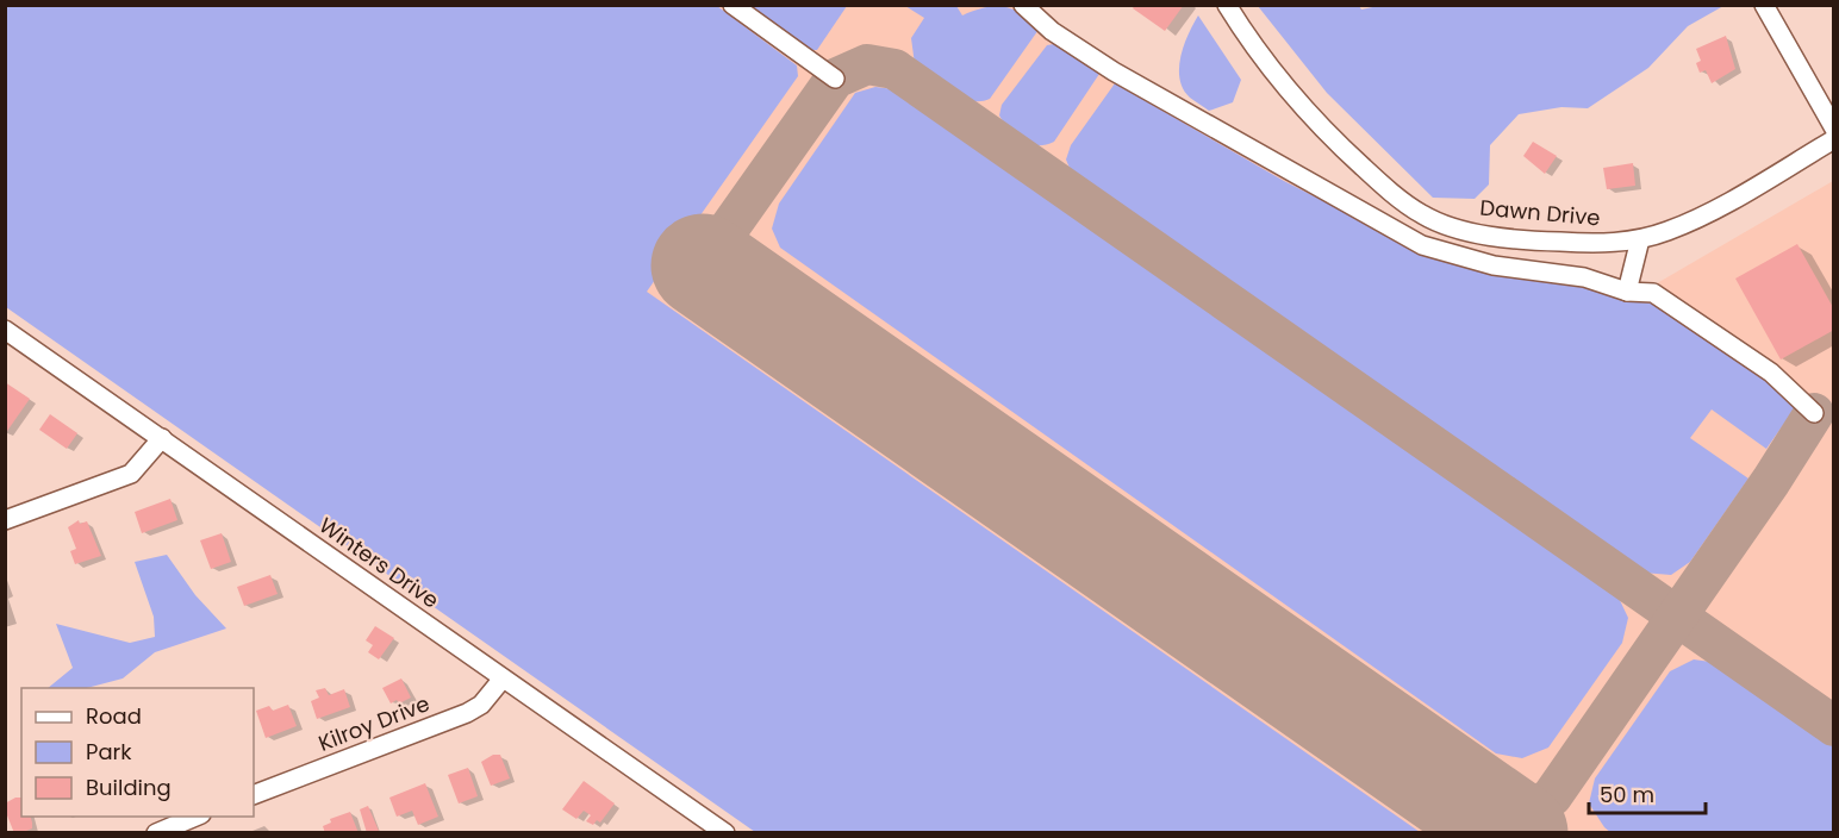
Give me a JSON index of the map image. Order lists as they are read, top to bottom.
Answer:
{
  "streets": {
    "street": ["Dawn Drive", "Winters Drive", "Kilroy Drive"]
  },
  "crossings": [
    ["Winters Drive", "Kilroy Drive"]
  ],
  "legend": ["Road", "Park", "Building"],
  "scale_bar": "50 m"
}
